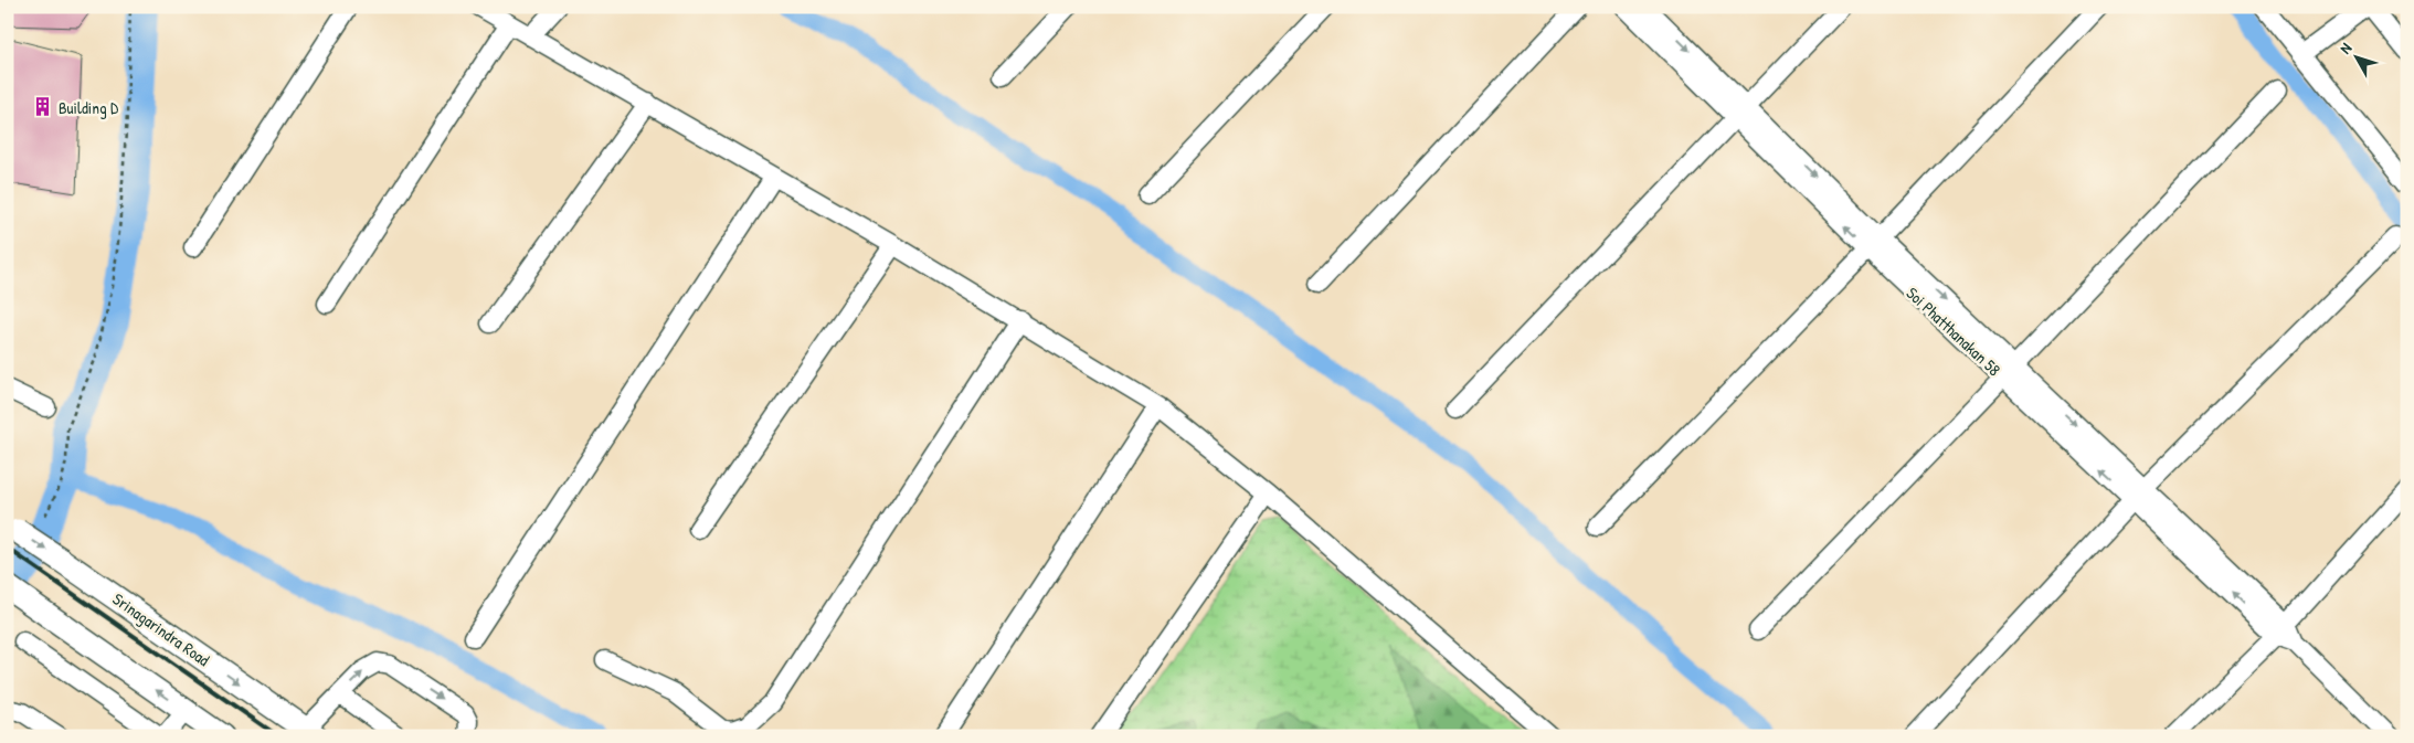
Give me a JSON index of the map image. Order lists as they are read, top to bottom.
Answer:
{
  "streets": {
    "main road": ["Srinagarindra Road"],
    "street": ["Soi Phatthanakan 58"]
  },
  "places": {
    "building": ["Building D"]
  },
  "north": "top left"
}
